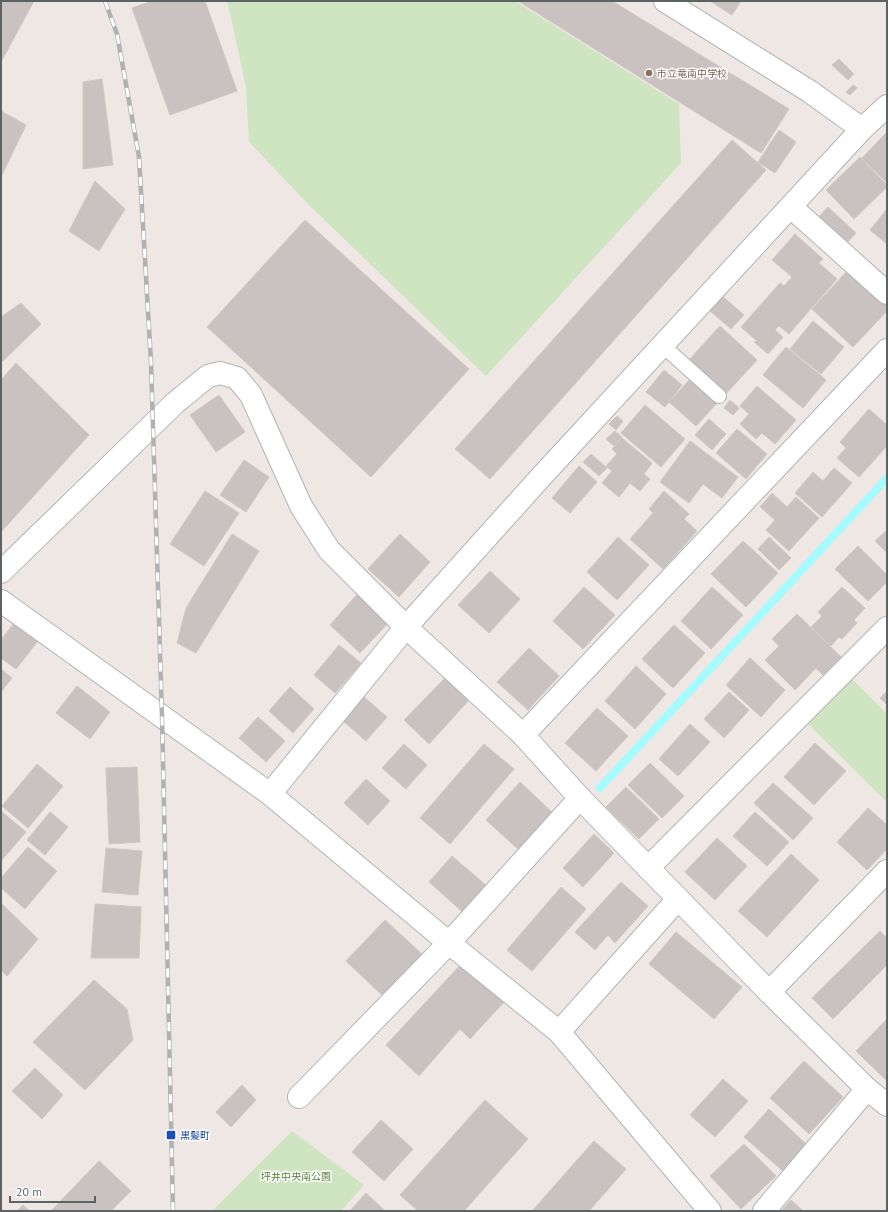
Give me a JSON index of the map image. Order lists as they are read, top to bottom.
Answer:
{
  "parks": ["坪井中央南公園"],
  "places": {
    "other": ["市立竜南中学校"],
    "transit": ["黒髪町"]
  },
  "scale_bar": "20 m"
}
